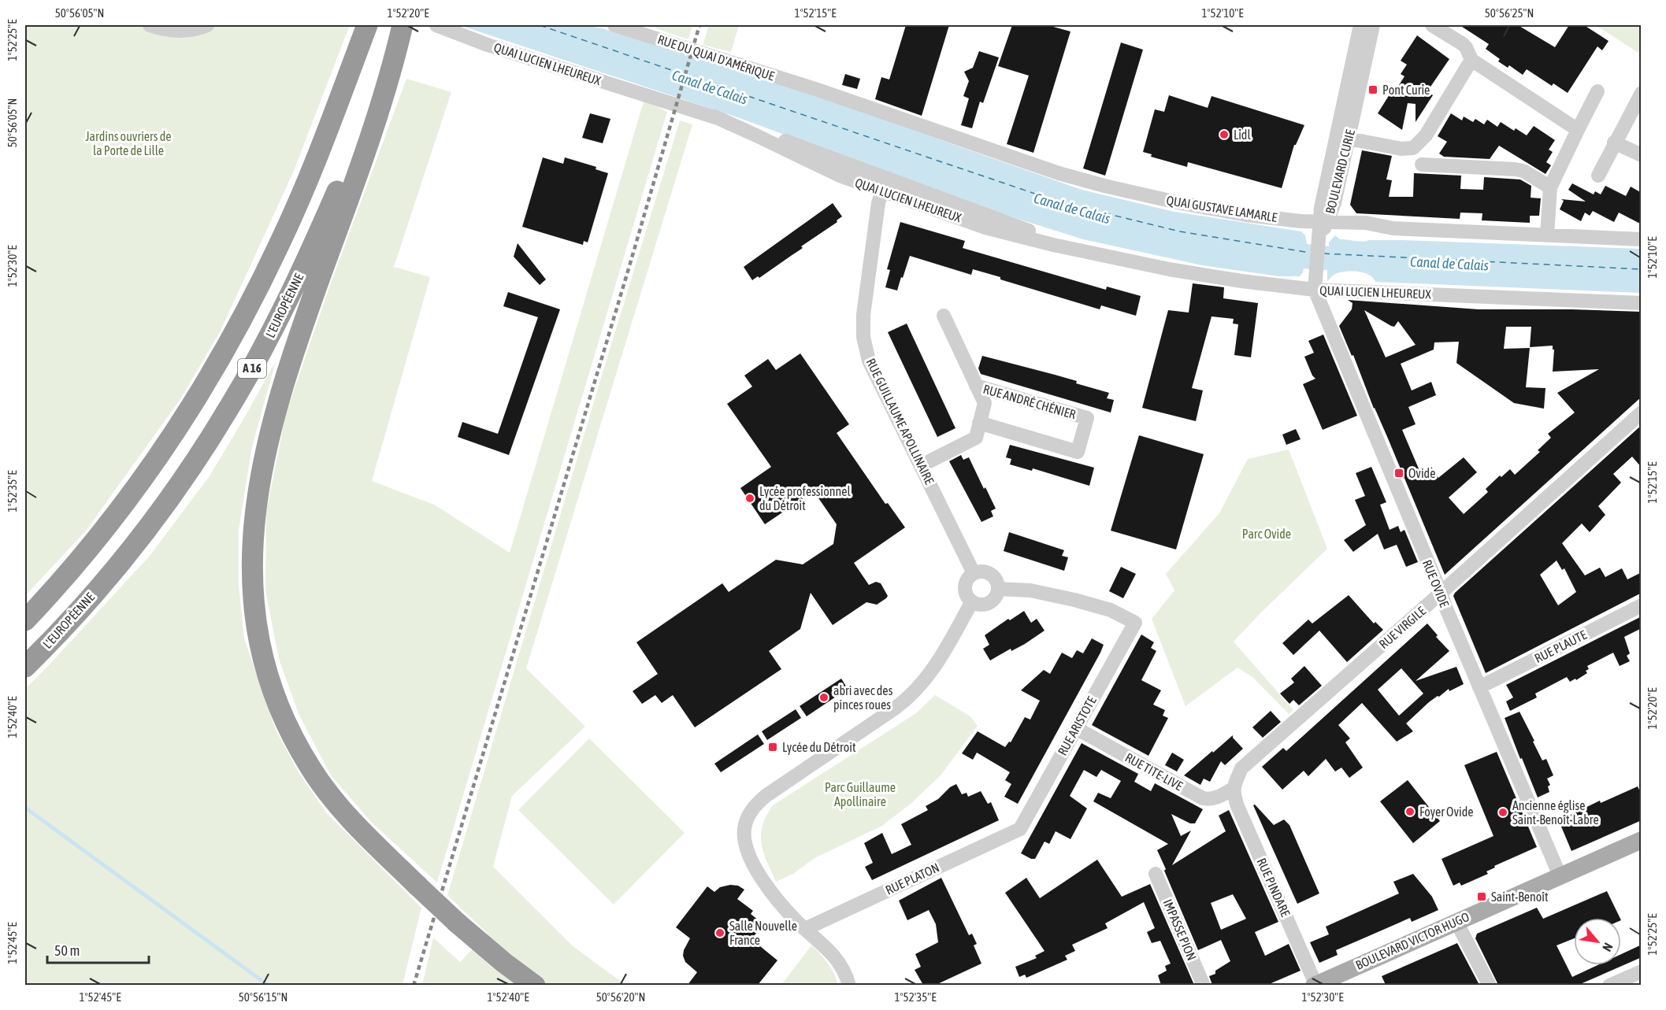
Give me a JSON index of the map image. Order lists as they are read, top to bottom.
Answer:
{
  "streets": {
    "highway": ["L'EUROPÉENNE", "A 16"],
    "main road": ["BOULEVARD VICTOR HUGO"],
    "street": [
      "RUE DU QUAI D'AMÉRIQUE",
      "QUAI LUCIEN LHEUREUX",
      "BOULEVARD CURIE",
      "QUAI GUSTAVE LAMARLE",
      "RUE ANDRÉ CHÉNIER",
      "RUE GUILLAUME APOLLINAIRE",
      "RUE OVIDE",
      "RUE VIRGILE",
      "RUE PLAUTE",
      "RUE ARISTOTE",
      "RUE TITE-LIVE",
      "RUE PLATON",
      "RUE PINDARE",
      "IMPASSE PION"
    ]
  },
  "crossings": [
    ["RUE DU QUAI D'AMÉRIQUE", "QUAI GUSTAVE LAMARLE"],
    ["QUAI LUCIEN LHEUREUX", "BOULEVARD CURIE"],
    ["QUAI LUCIEN LHEUREUX", "RUE GUILLAUME APOLLINAIRE"],
    ["QUAI LUCIEN LHEUREUX", "RUE OVIDE"],
    ["BOULEVARD CURIE", "QUAI GUSTAVE LAMARLE"],
    ["BOULEVARD CURIE", "RUE OVIDE"],
    ["RUE ANDRÉ CHÉNIER", "RUE GUILLAUME APOLLINAIRE"],
    ["RUE GUILLAUME APOLLINAIRE", "RUE ARISTOTE"],
    ["RUE OVIDE", "RUE VIRGILE"],
    ["RUE OVIDE", "RUE PLAUTE"],
    ["RUE OVIDE", "BOULEVARD VICTOR HUGO"],
    ["RUE VIRGILE", "RUE TITE-LIVE"],
    ["RUE VIRGILE", "RUE PINDARE"],
    ["RUE ARISTOTE", "RUE TITE-LIVE"],
    ["RUE ARISTOTE", "RUE PLATON"],
    ["RUE TITE-LIVE", "RUE PINDARE"],
    ["RUE PINDARE", "BOULEVARD VICTOR HUGO"]
  ],
  "water": ["Canal de Calais"],
  "parks": ["Jardins ouvriers de la Porte de Lille", "Parc Ovide", "Parc Guillaume Apollinaire"],
  "places": {
    "transit": [
      "Pont Curie",
      "Ovide",
      "Lycée du Détroit",
      "Saint-Benoît"
    ],
    "other": [
      "Lidl",
      "Lycée professionnel du Détroit",
      "abri avec des pinces roues",
      "Foyer Ovide",
      "Ancienne église Saint-Benoît-Labre",
      "Salle Nouvelle France"
    ]
  },
  "scale_bar": "50 m",
  "north": "bottom right",
  "coordinates": [
    "50°56'05\"N",
    "1°52'20\"E",
    "1°52'15\"E",
    "1°52'10\"E",
    "50°56'25\"N",
    "1°52'25\"E",
    "1°52'30\"E",
    "1°52'35\"E",
    "1°52'40\"E",
    "1°52'45\"E",
    "50°56'15\"N",
    "50°56'20\"N"
  ]
}
